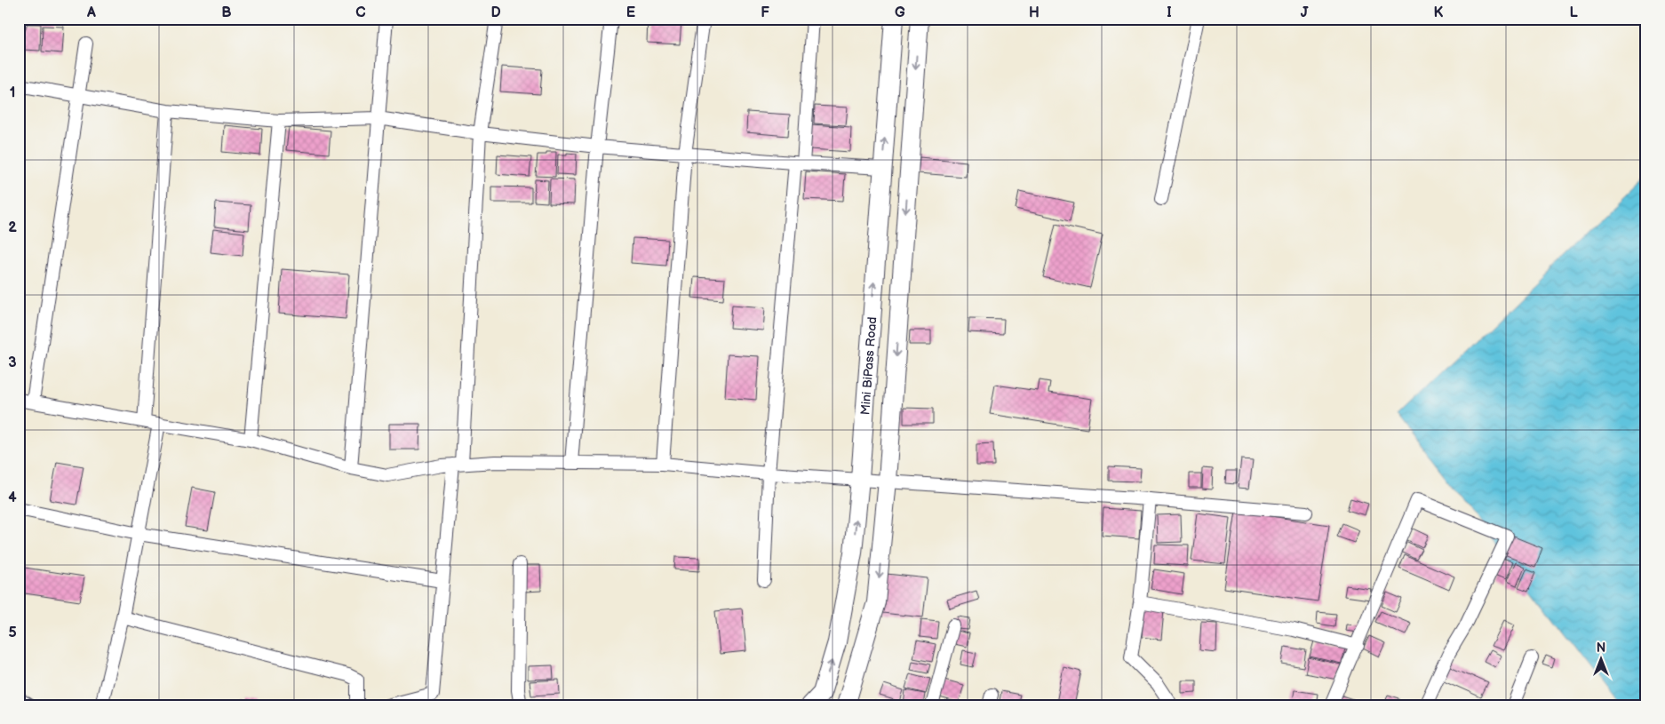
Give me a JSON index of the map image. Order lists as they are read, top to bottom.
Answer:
{
  "streets": {
    "street": ["Mini BiPass Road"]
  },
  "north": "top",
  "grid": {
    "columns": [
      "A",
      "B",
      "C",
      "D",
      "E",
      "F",
      "G",
      "H",
      "I",
      "J",
      "K",
      "L"
    ],
    "rows": [
      "1",
      "2",
      "3",
      "4",
      "5"
    ]
  }
}
